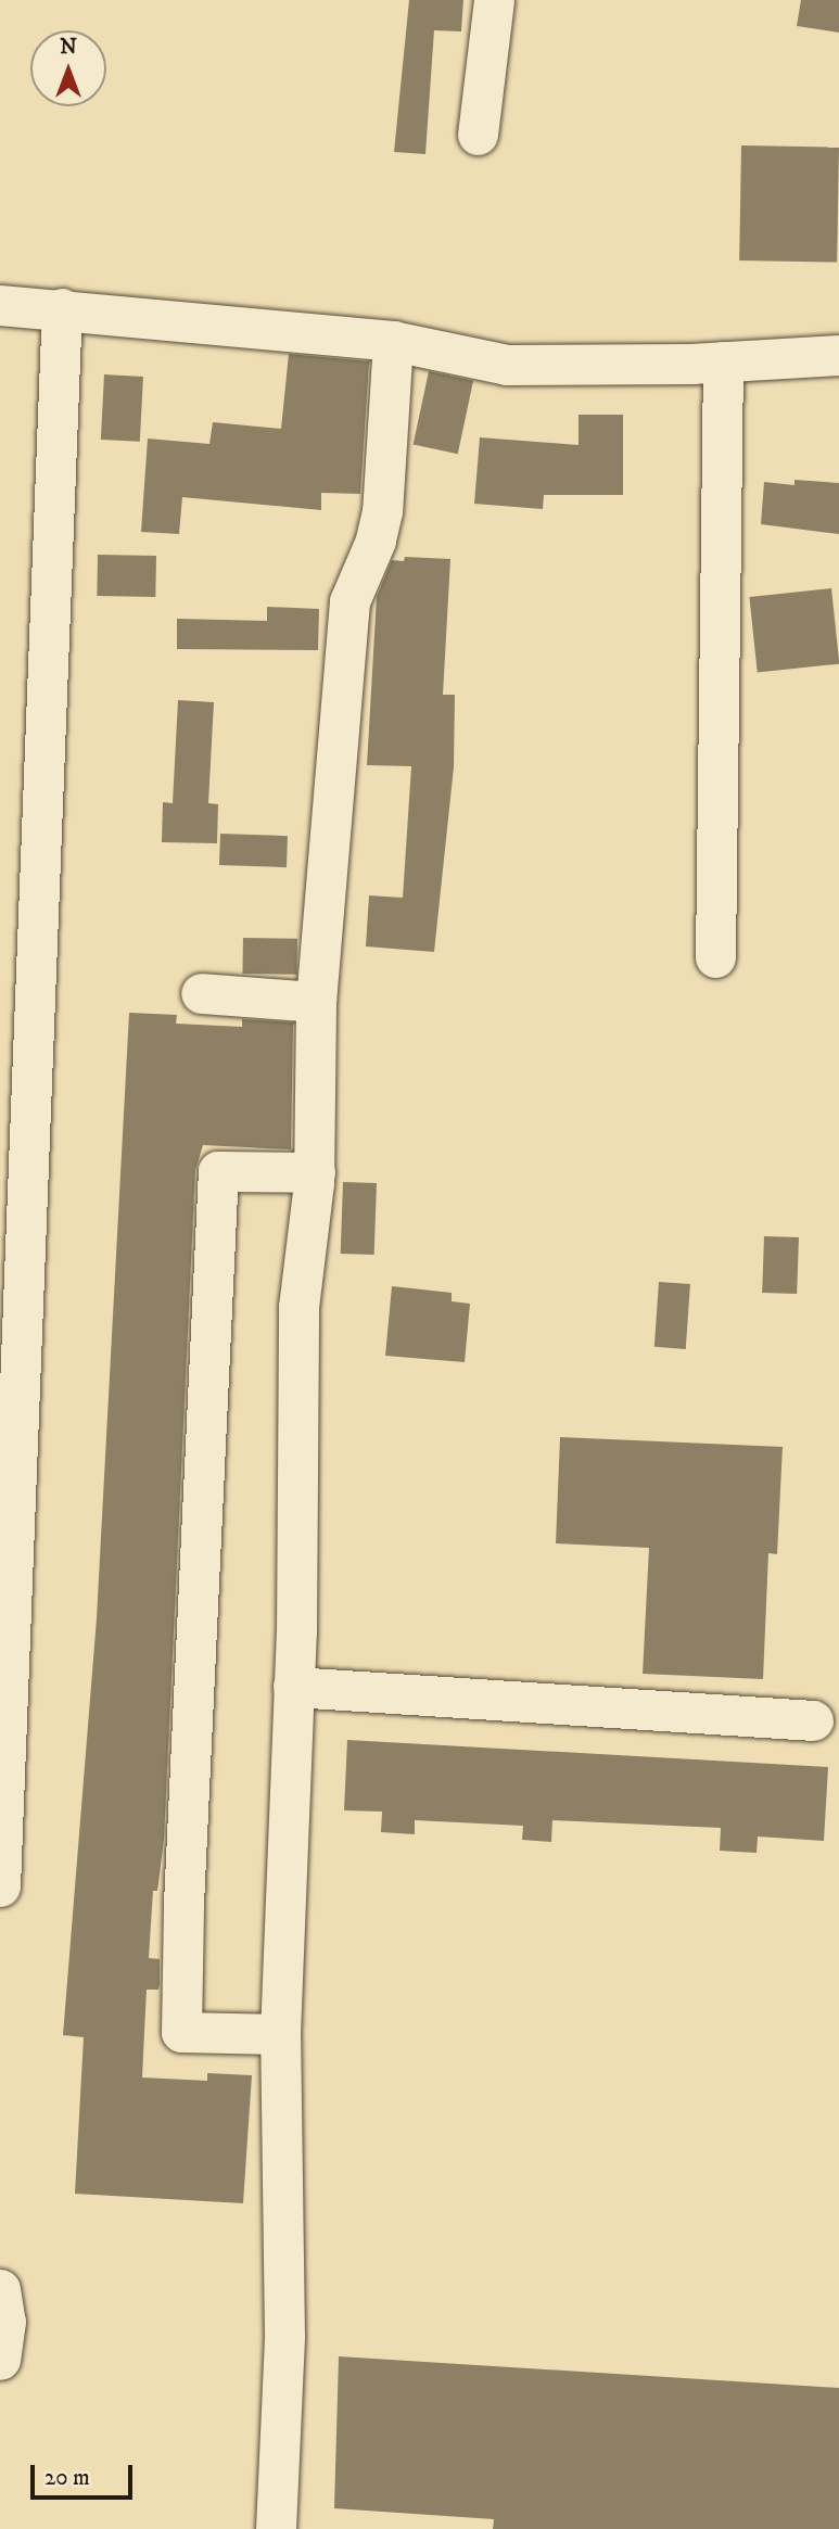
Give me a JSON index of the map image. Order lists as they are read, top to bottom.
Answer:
{
  "scale_bar": "20 m",
  "north": "top"
}
